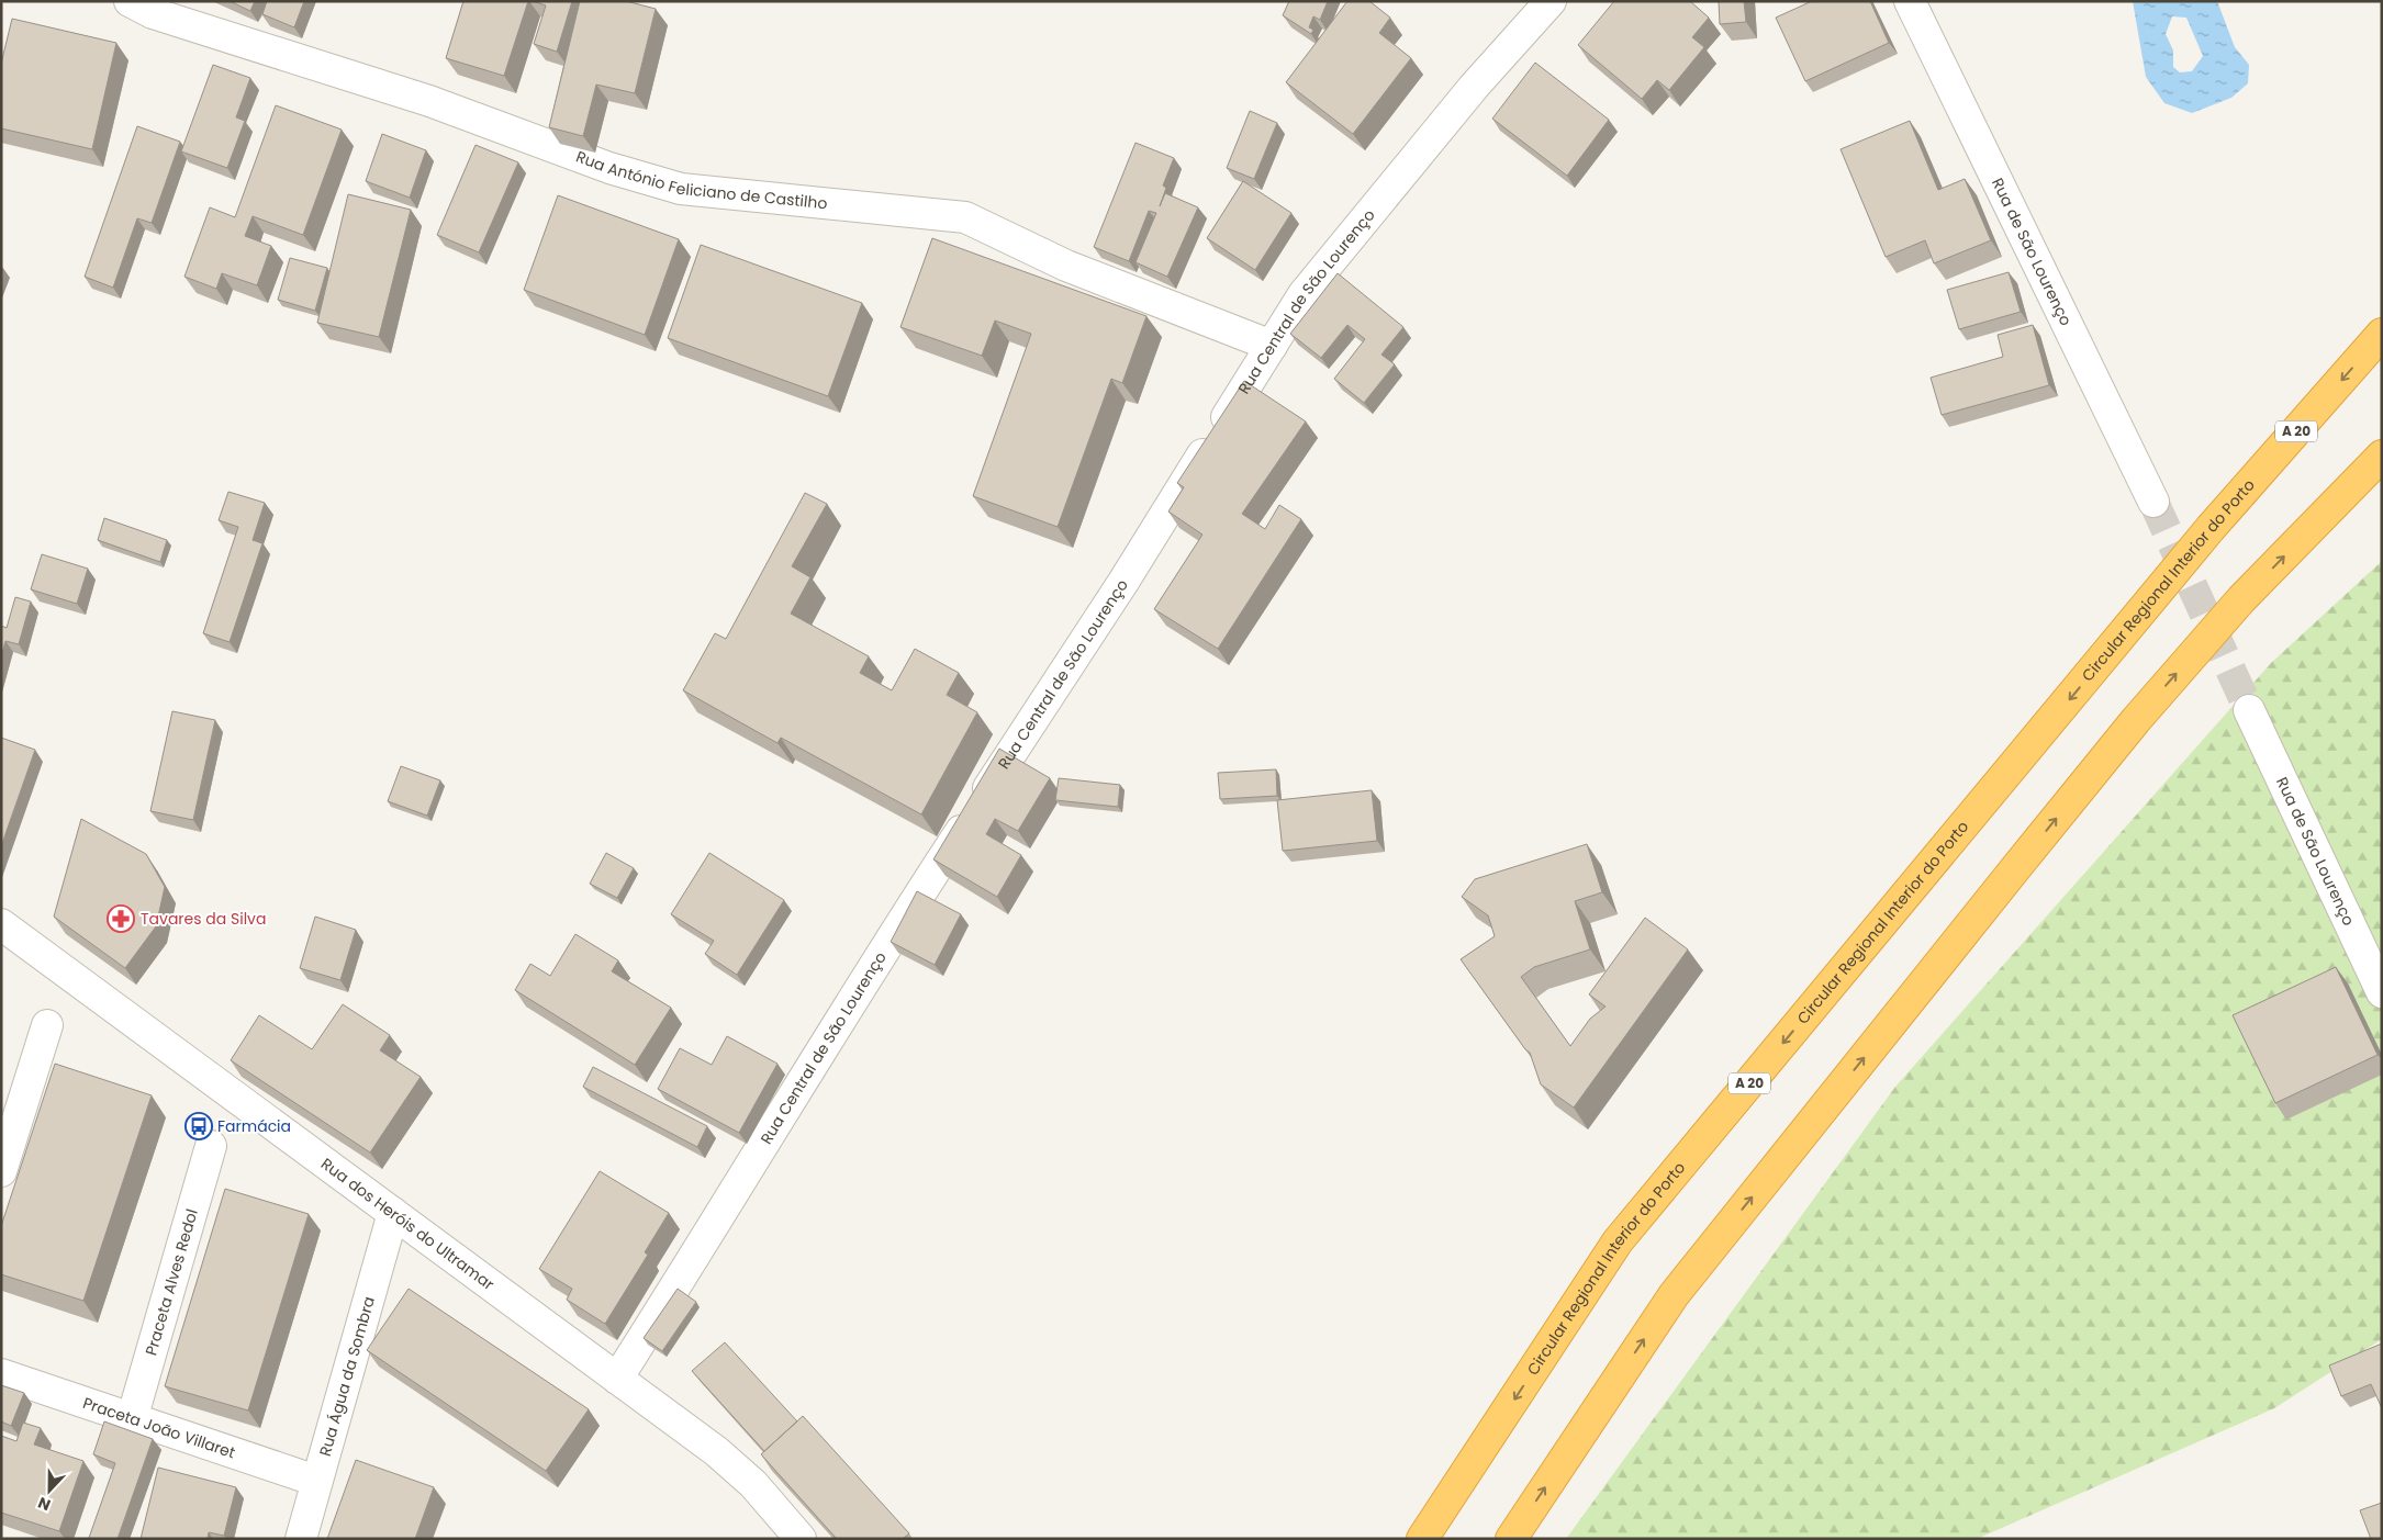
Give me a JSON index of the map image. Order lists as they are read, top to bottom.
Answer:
{
  "streets": {
    "highway": ["A 20", "Circular Regional Interior do Porto"],
    "street": [
      "Rua António Feliciano de Castilho",
      "Rua de São Lourenço",
      "Rua Central de São Lourenço",
      "Rua dos Heróis do Ultramar",
      "Praceta Alves Redol",
      "Rua Água da Sombra",
      "Praceta João Villaret"
    ]
  },
  "crossings": [
    ["Rua António Feliciano de Castilho", "Rua Central de São Lourenço"],
    ["Rua Central de São Lourenço", "Rua dos Heróis do Ultramar"],
    ["Rua dos Heróis do Ultramar", "Rua Água da Sombra"],
    ["Praceta Alves Redol", "Praceta João Villaret"],
    ["Rua Água da Sombra", "Praceta João Villaret"]
  ],
  "places": {
    "pharmacy": ["Tavares da Silva"],
    "bus stop": ["Farmácia"]
  },
  "north": "bottom"
}
